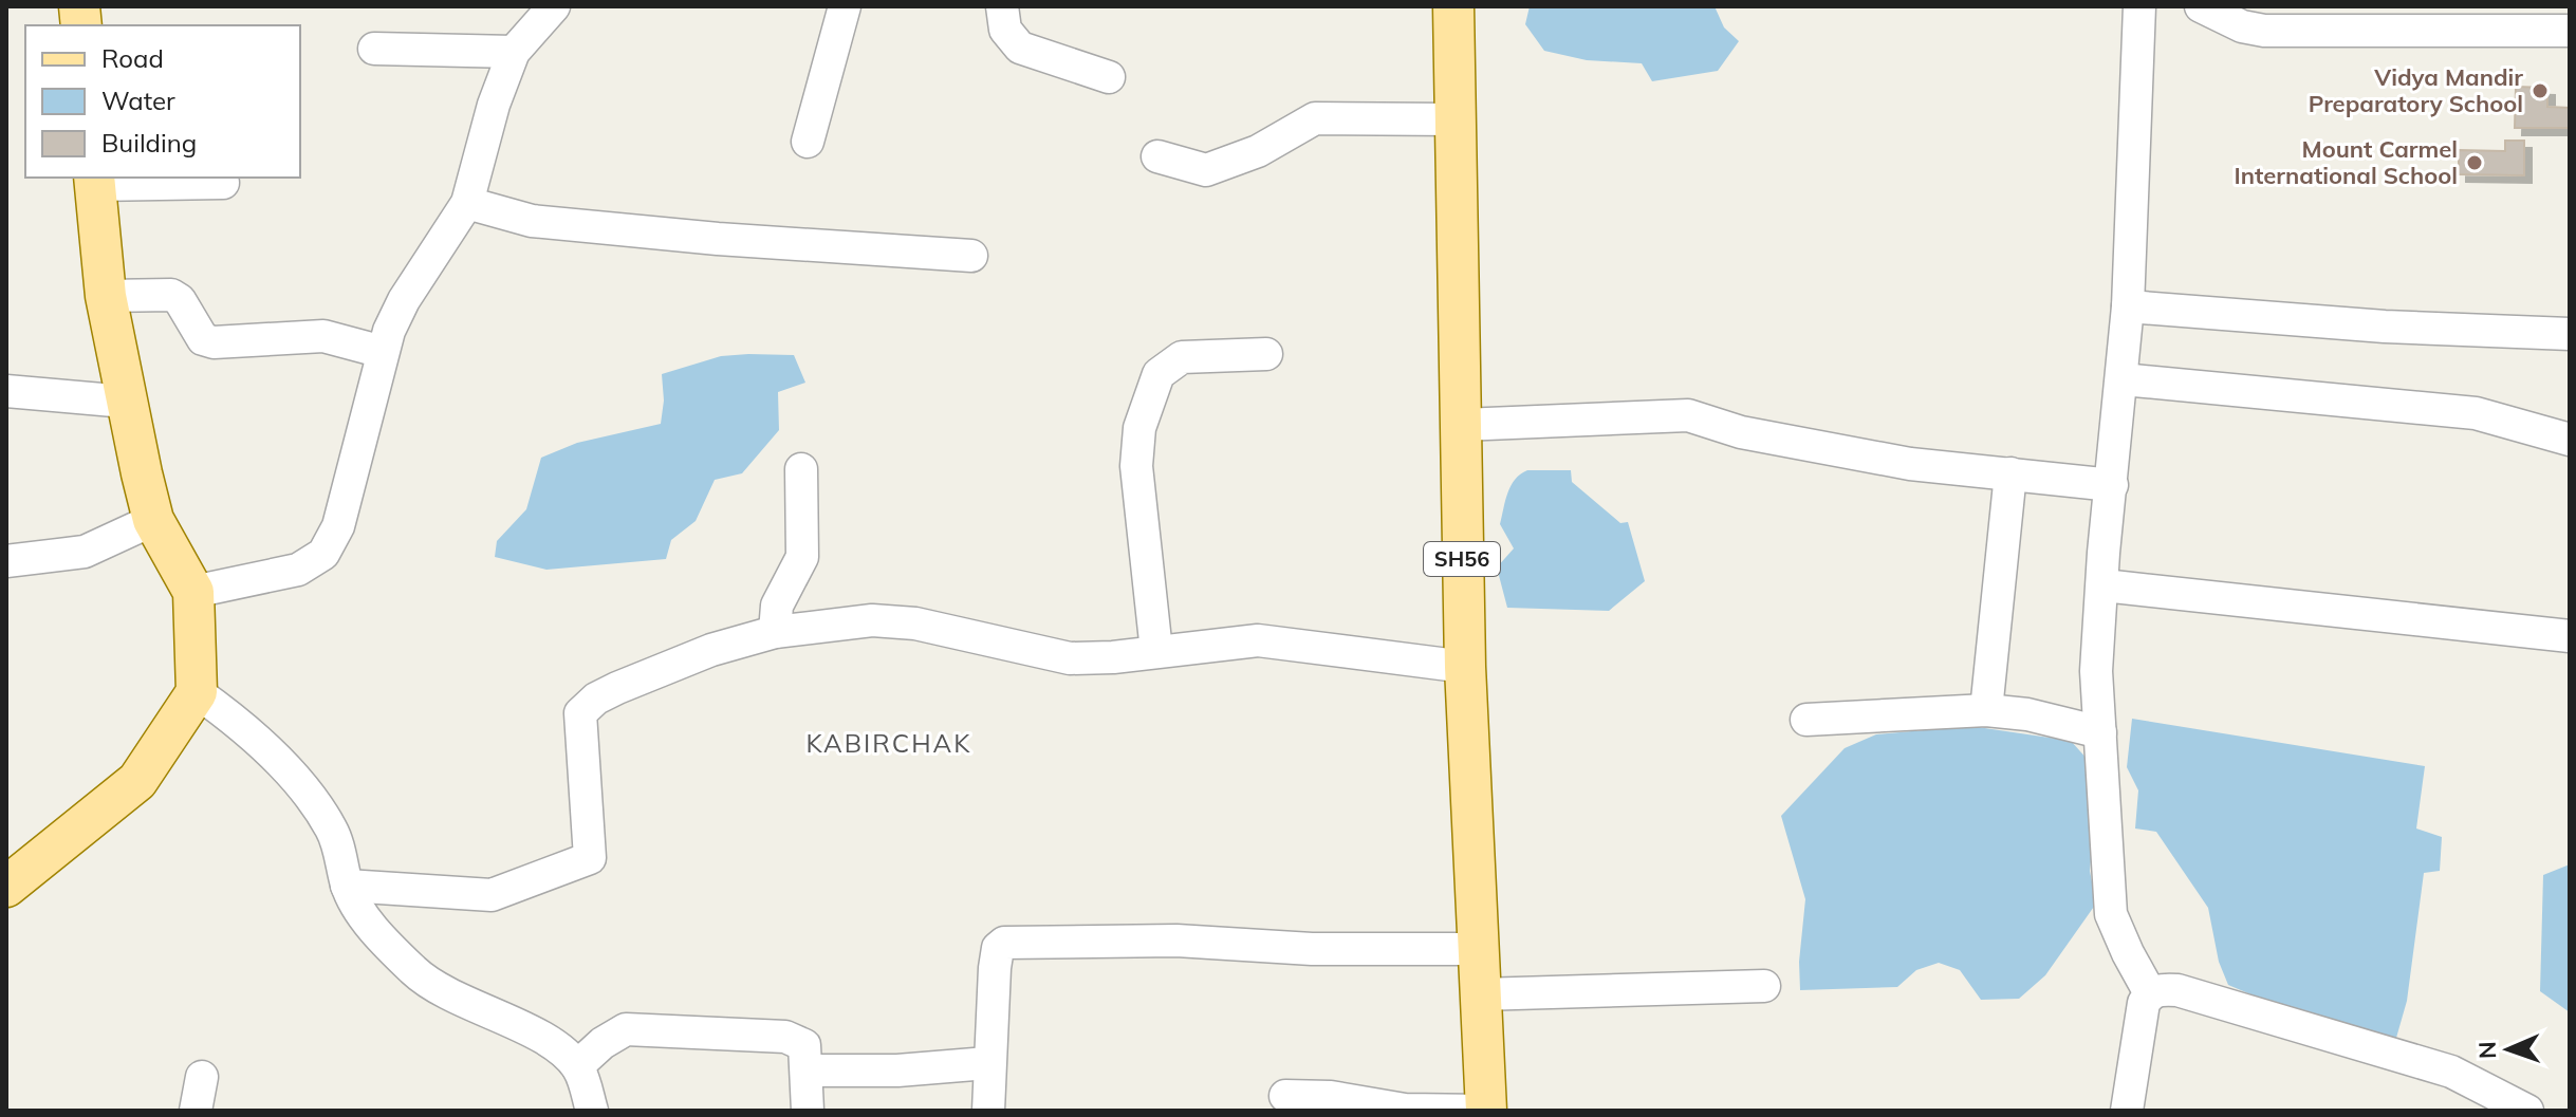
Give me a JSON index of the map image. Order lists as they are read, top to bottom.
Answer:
{
  "streets": {
    "main road": ["SH56"]
  },
  "districts": ["KABIRCHAK"],
  "places": ["Vidya Mandir Preparatory School", "Mount Carmel International School"],
  "legend": ["Road", "Water", "Building"],
  "north": "left"
}
